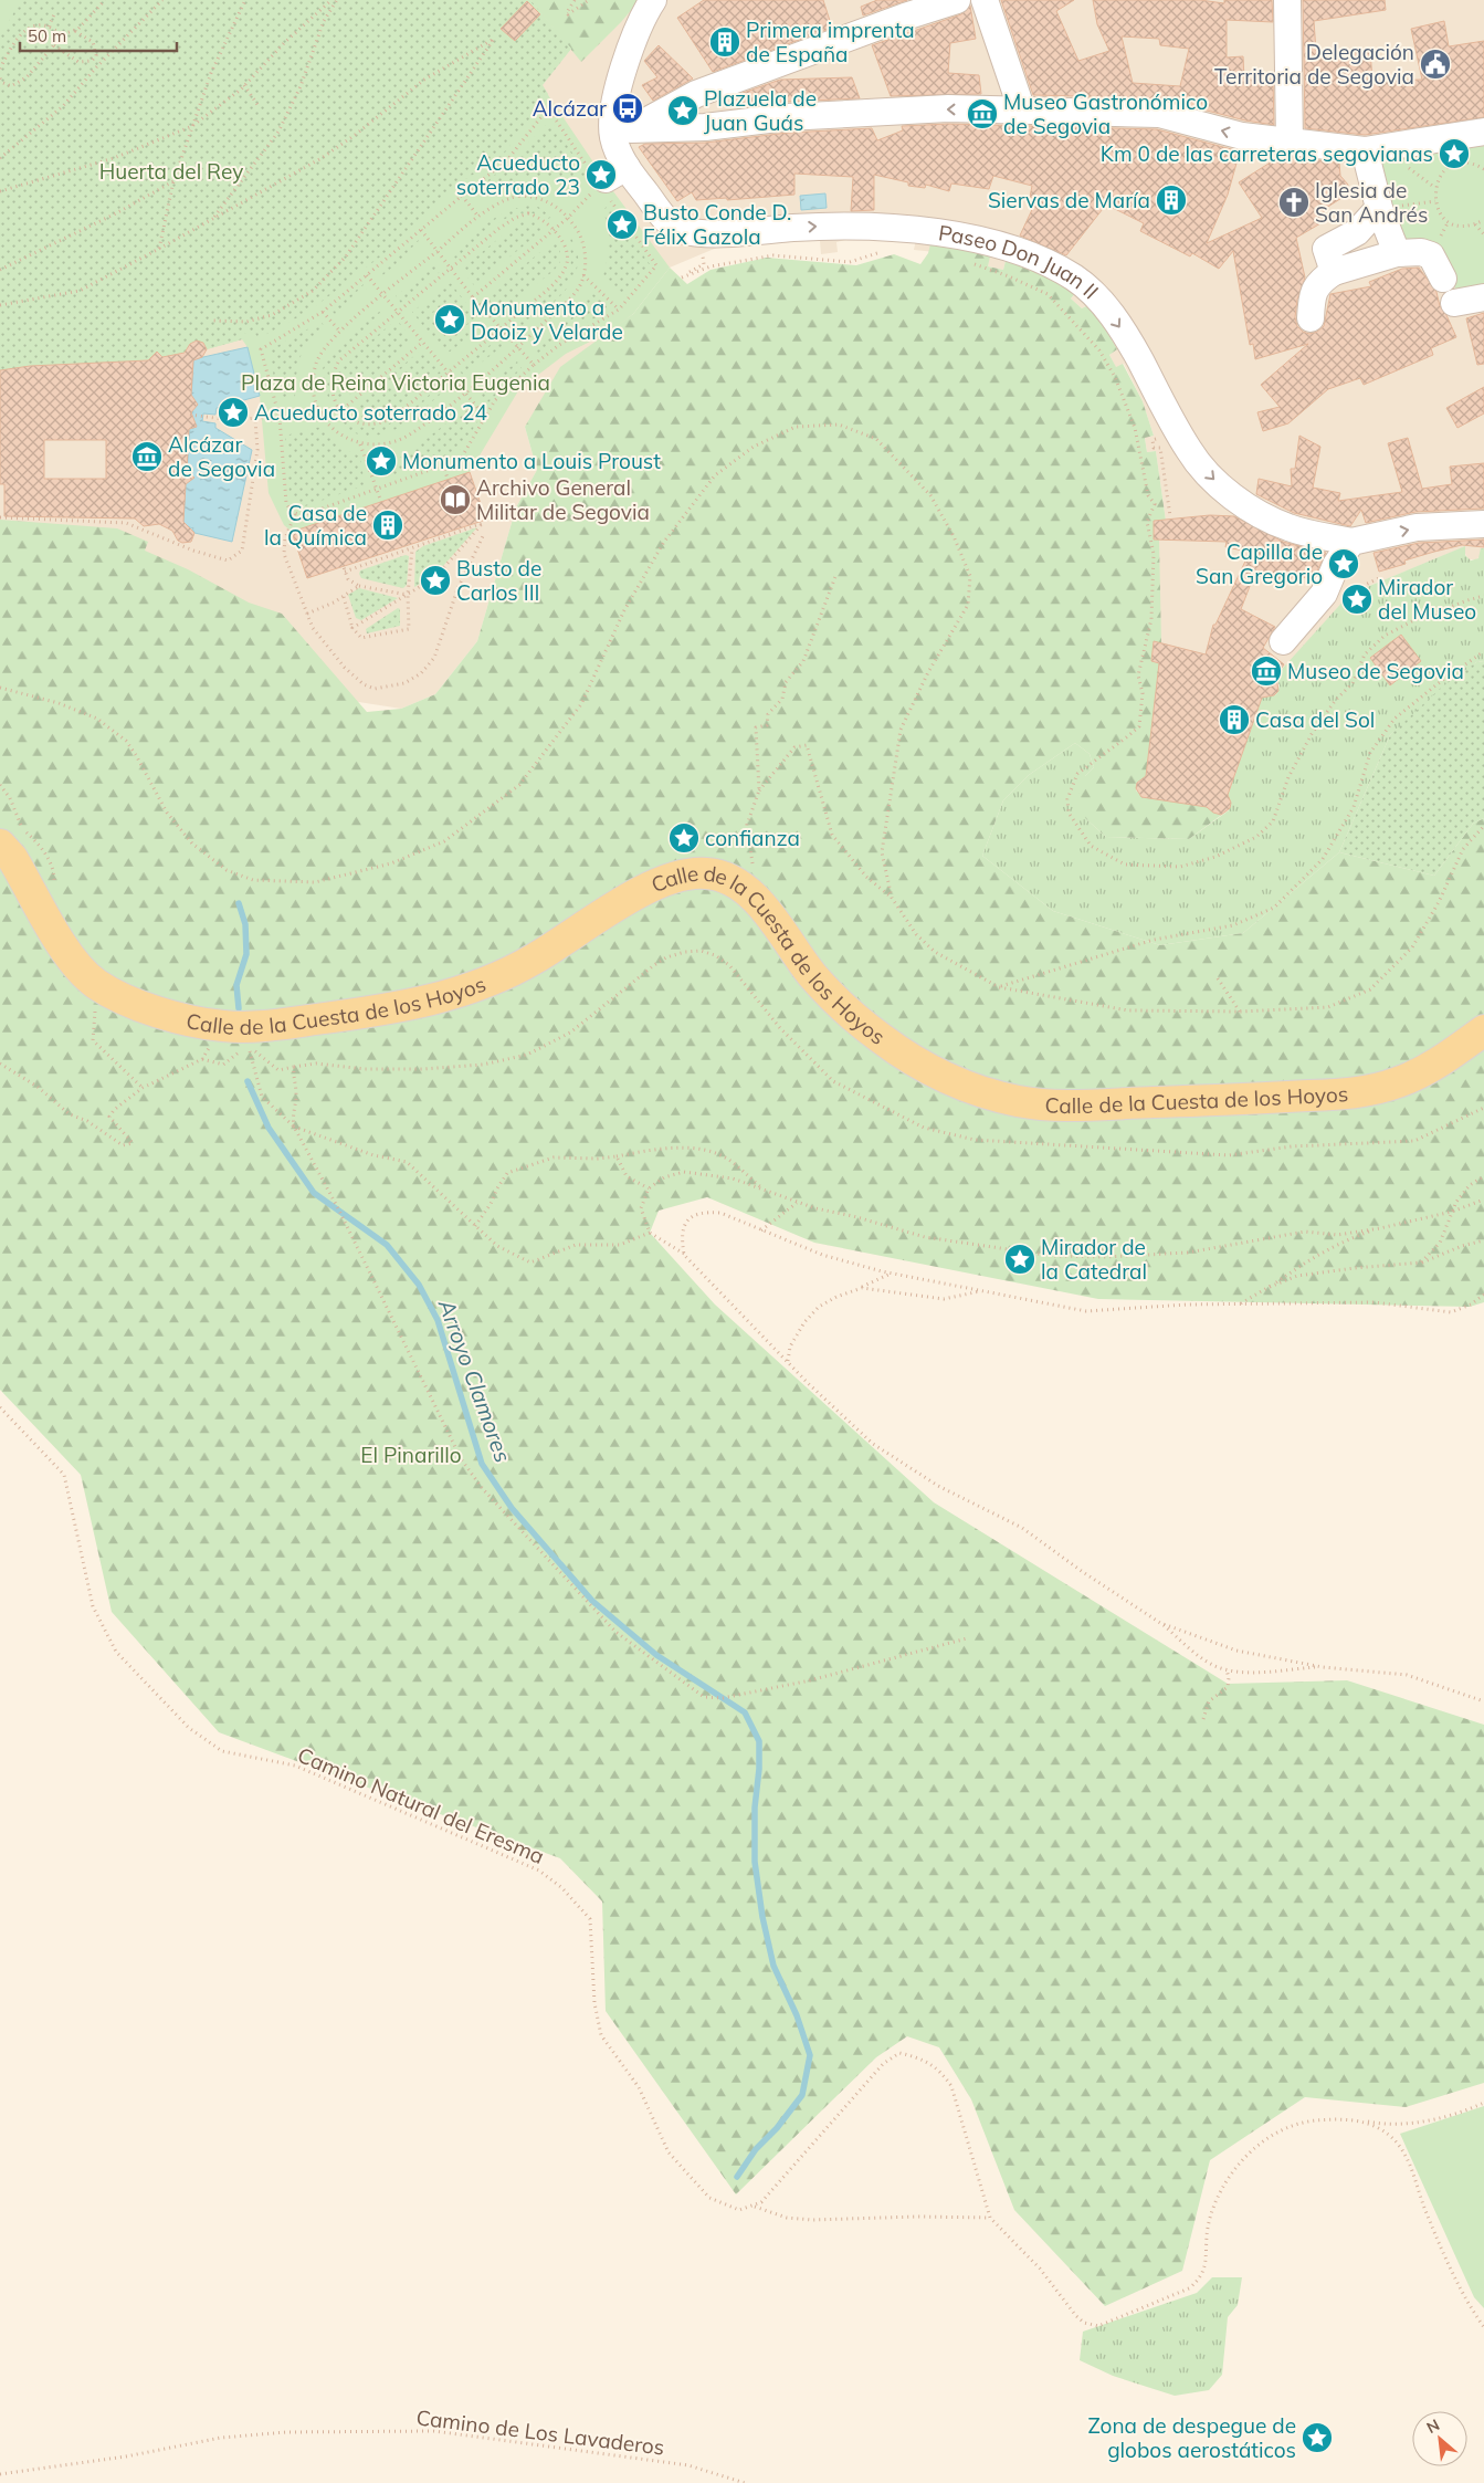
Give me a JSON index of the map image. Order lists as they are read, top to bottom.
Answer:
{
  "streets": {
    "main road": ["Calle de la Cuesta de los Hoyos"],
    "street": ["Paseo Don Juan II"],
    "path": ["Camino Natural del Eresma", "Camino de Los Lavaderos"]
  },
  "one_way": ["Paseo Don Juan II"],
  "water": ["Arroyo Clamores"],
  "parks": ["Huerta del Rey", "Plaza de Reina Victoria Eugenia", "El Pinarillo"],
  "places": {
    "building": [
      "Primera imprenta de España",
      "Siervas de María",
      "Casa de la Química",
      "Casa del Sol"
    ],
    "public building": ["Delegación Territoria de Segovia"],
    "bus stop": ["Alcázar"],
    "place": [
      "Plazuela de Juan Guás",
      "Km 0 de las carreteras segovianas",
      "Acueducto soterrado 23",
      "Busto Conde D. Félix Gazola",
      "Monumento a Daoiz y Velarde",
      "Acueducto soterrado 24",
      "Monumento a Louis Proust",
      "Capilla de San Gregorio",
      "Busto de Carlos III",
      "Mirador del Museo",
      "confianza",
      "Mirador de la Catedral",
      "Zona de despegue de globos aerostáticos"
    ],
    "museum": ["Museo Gastronómico de Segovia", "Alcázar de Segovia", "Museo de Segovia"],
    "church": ["Iglesia de San Andrés"],
    "library": ["Archivo General Militar de Segovia"]
  },
  "scale_bar": "50 m",
  "north": "top left"
}
